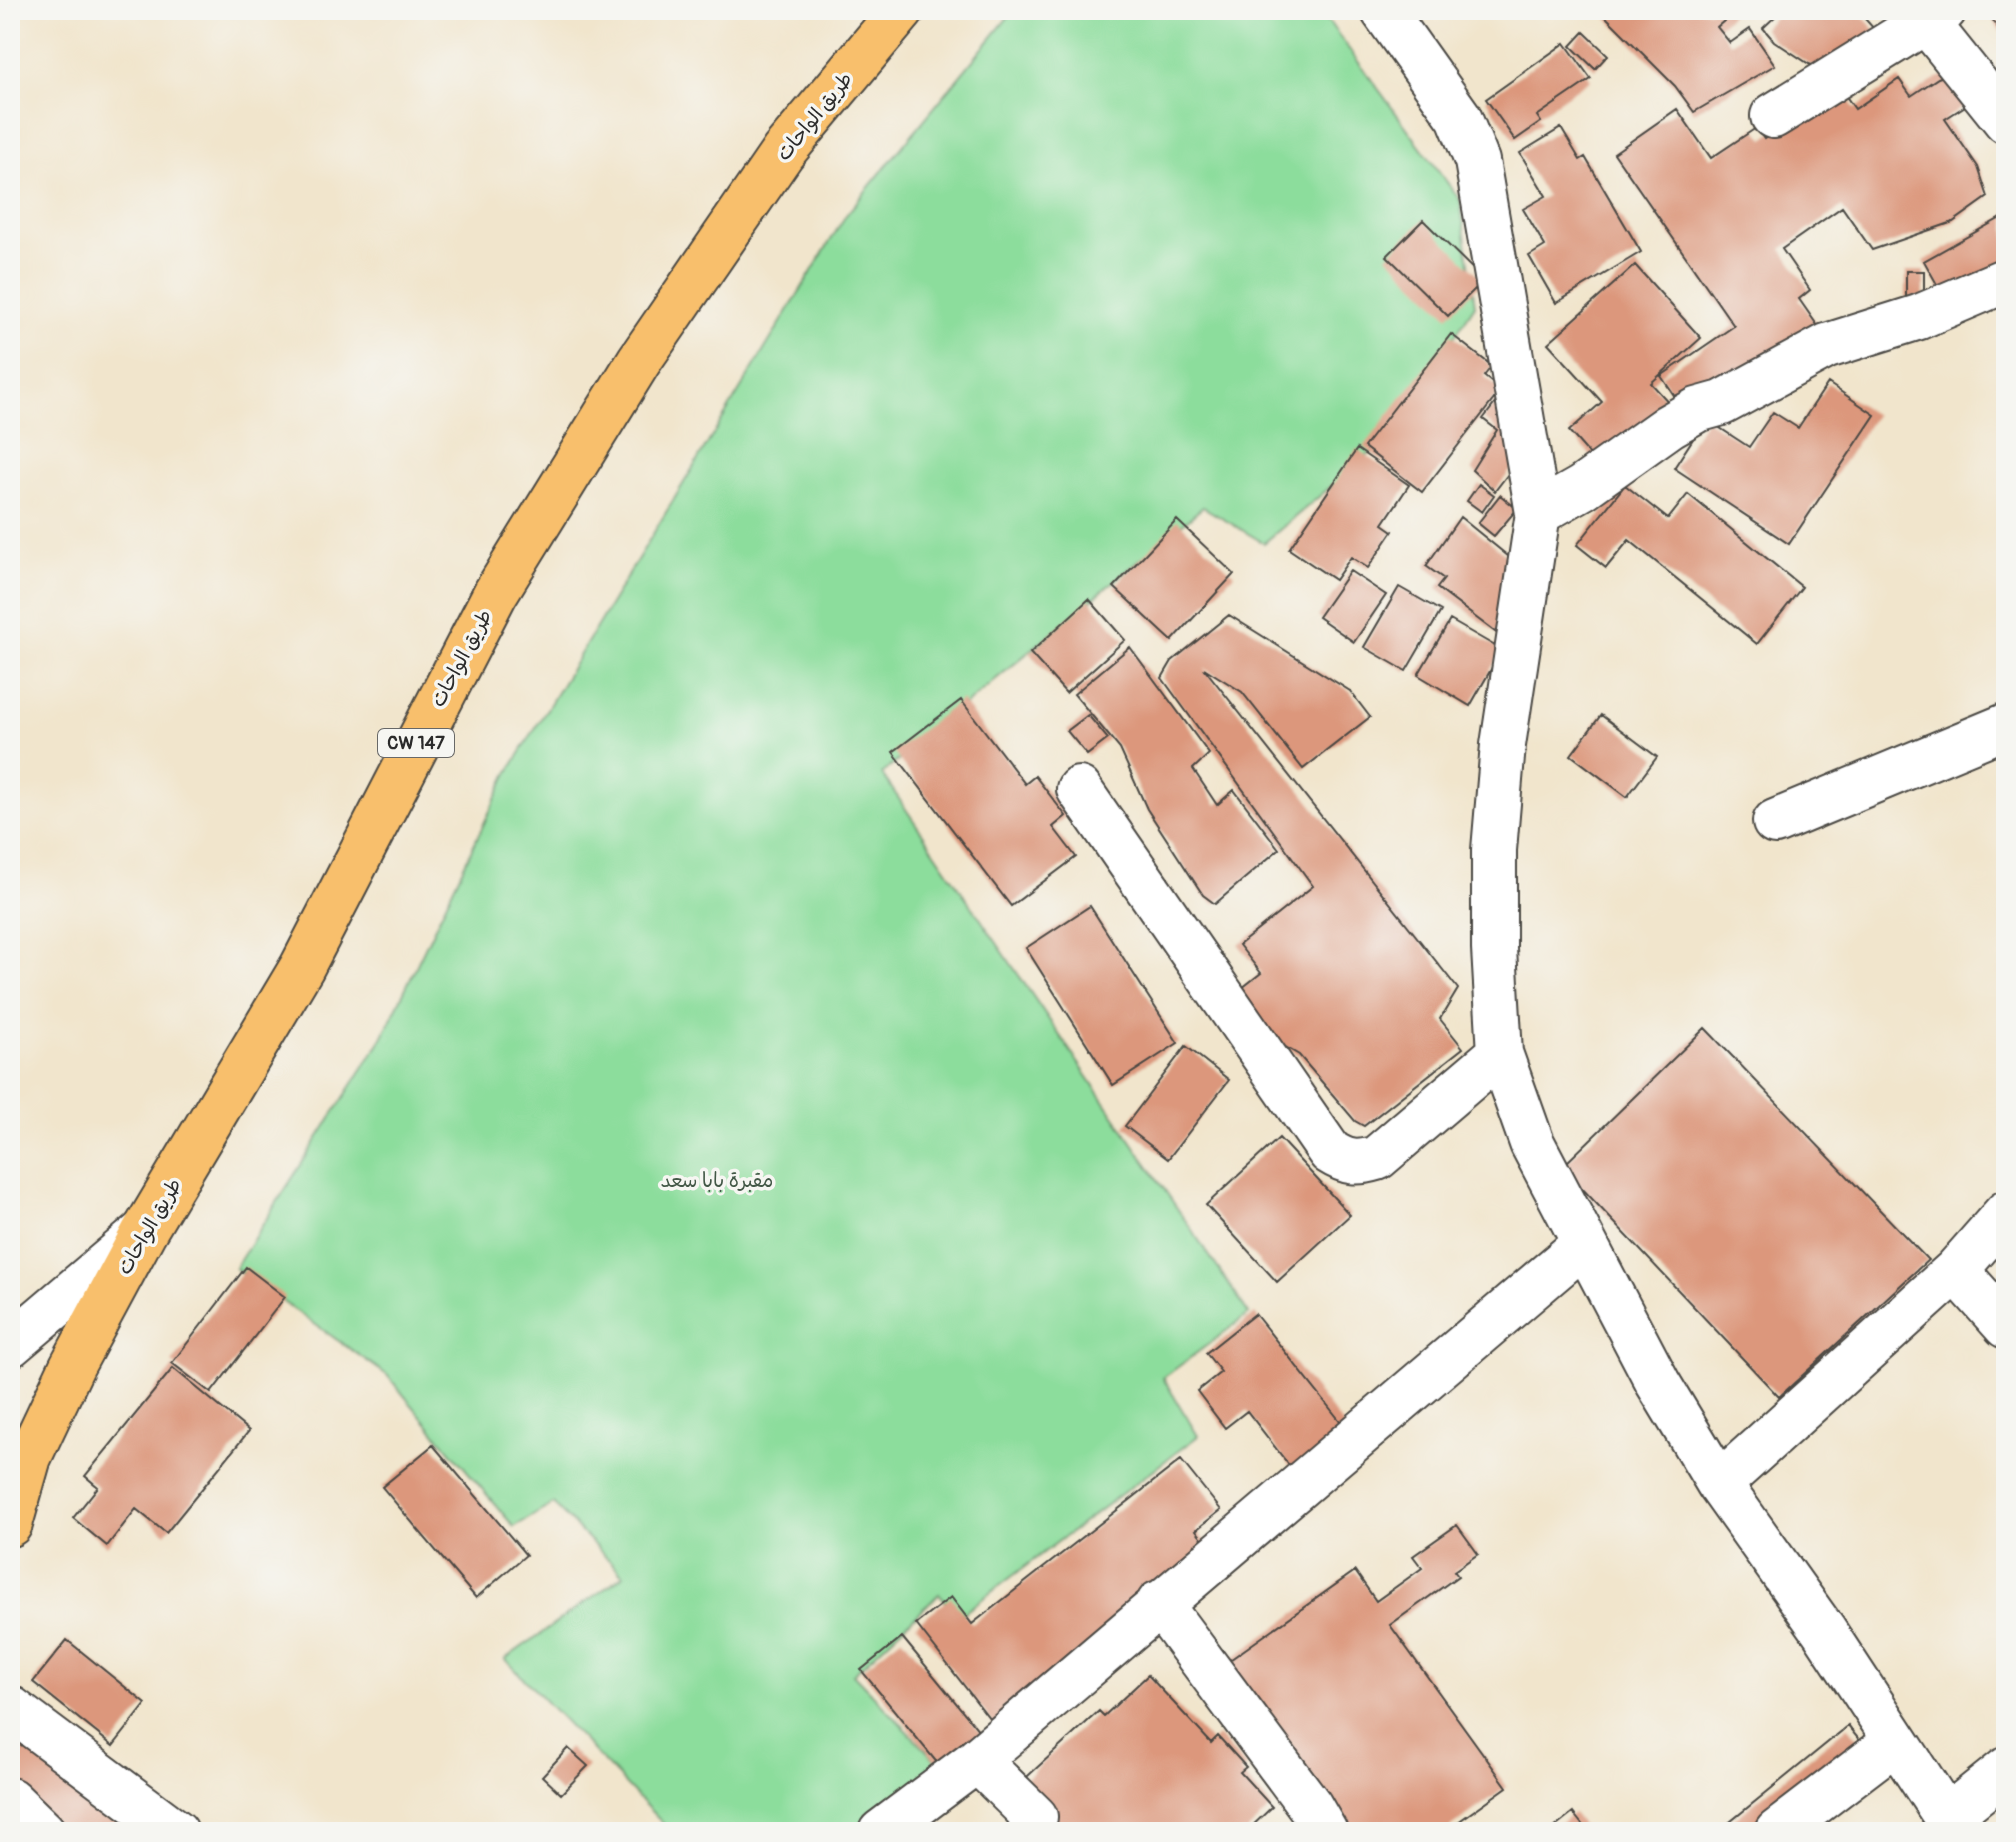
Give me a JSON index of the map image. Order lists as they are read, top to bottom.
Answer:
{
  "streets": {
    "main road": ["طريق الواحات", "CW 147"]
  },
  "parks": ["مقبرة بابا سعد"]
}
